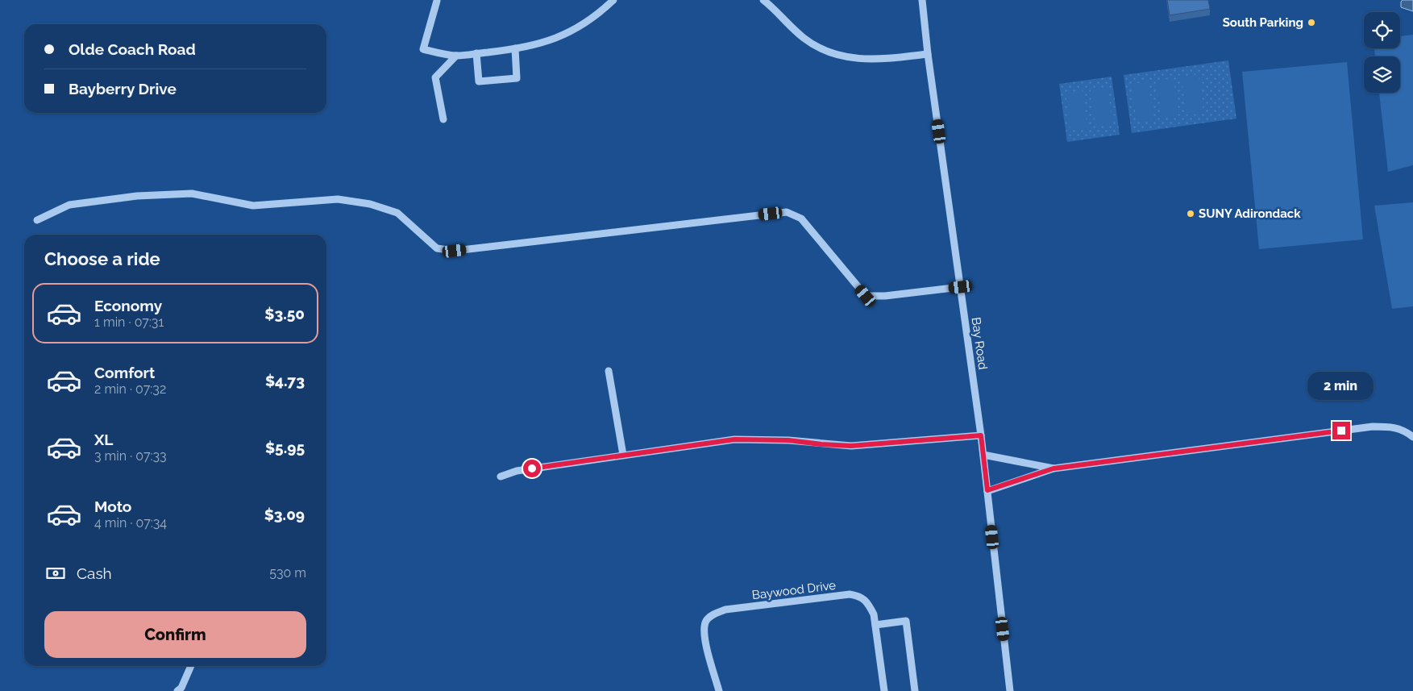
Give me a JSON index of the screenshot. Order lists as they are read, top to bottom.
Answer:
{
  "streets": {
    "street": ["Bay Road", "Baywood Drive"]
  },
  "places": ["South Parking", "SUNY Adirondack"],
  "page": {
    "banner": ["Olde Coach Road", "Bayberry Drive"],
    "heading": "Choose a ride",
    "list": [
      {
        "name": "Economy",
        "note": "1 min · 07:31",
        "value": "$3.50"
      },
      {
        "name": "Comfort",
        "note": "2 min · 07:32",
        "value": "$4.73"
      },
      {
        "name": "XL",
        "note": "3 min · 07:33",
        "value": "$5.95"
      },
      {
        "name": "Moto",
        "note": "4 min · 07:34",
        "value": "$3.09"
      }
    ],
    "bubble": "2 min",
    "pay": ["Cash", "530 m"],
    "buttons": "Confirm"
  }
}
